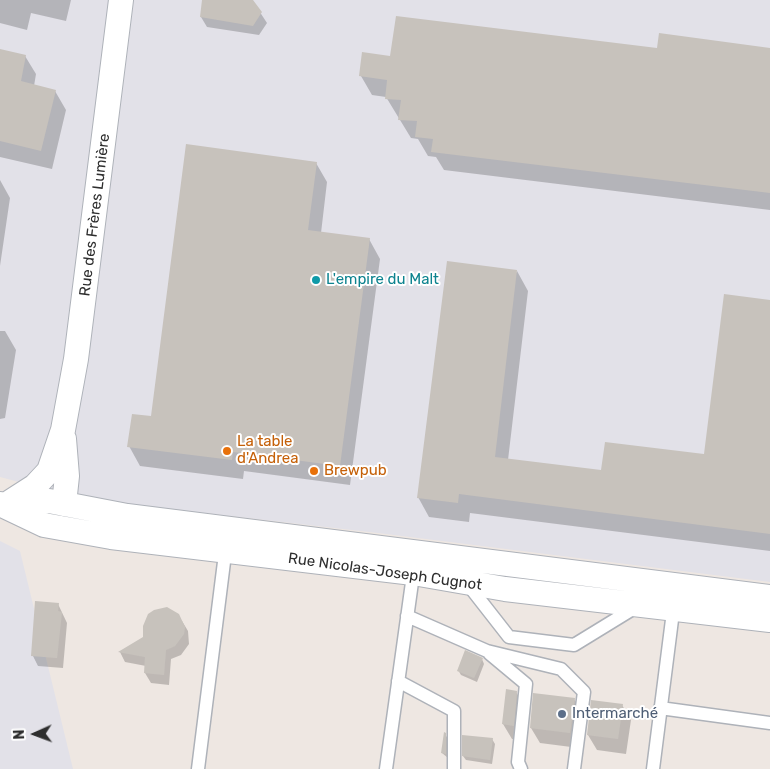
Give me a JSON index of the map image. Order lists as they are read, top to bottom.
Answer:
{
  "streets": {
    "street": ["Rue des Frères Lumière", "Rue Nicolas-Joseph Cugnot"]
  },
  "crossings": [
    ["Rue des Frères Lumière", "Rue Nicolas-Joseph Cugnot"]
  ],
  "places": [
    "L'empire du Malt",
    "La table d'Andrea",
    "Brewpub",
    "Intermarché"
  ],
  "north": "left"
}
